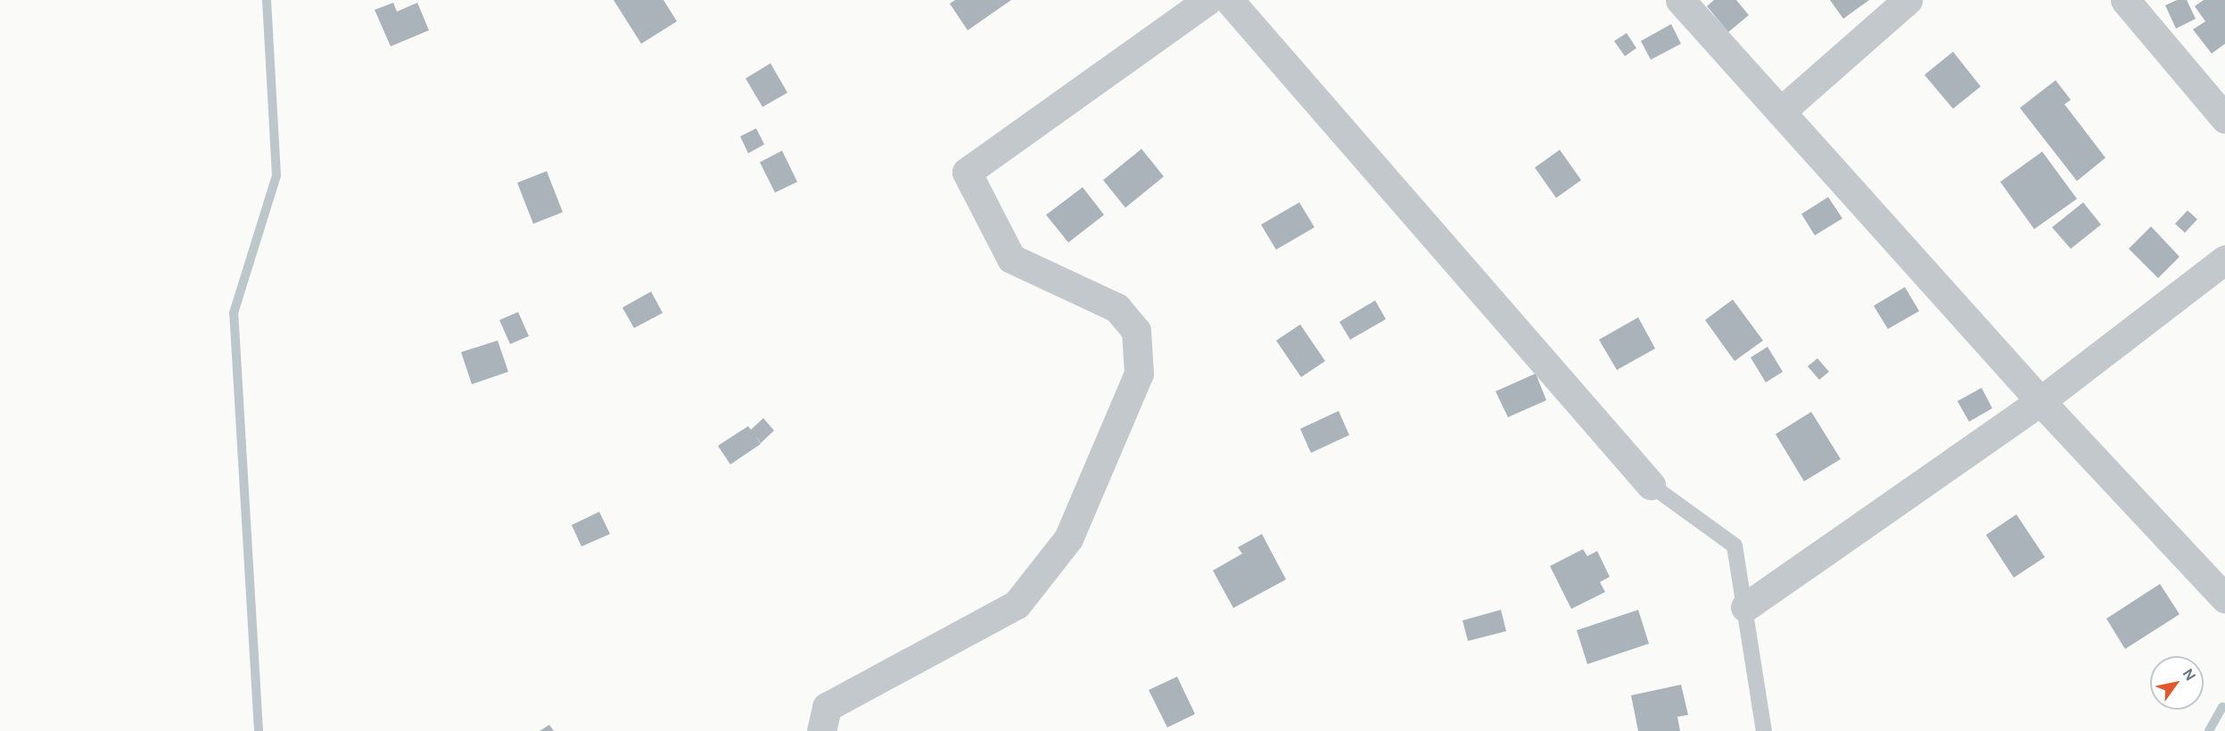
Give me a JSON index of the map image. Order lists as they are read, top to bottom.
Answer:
{
  "north": "top right"
}
